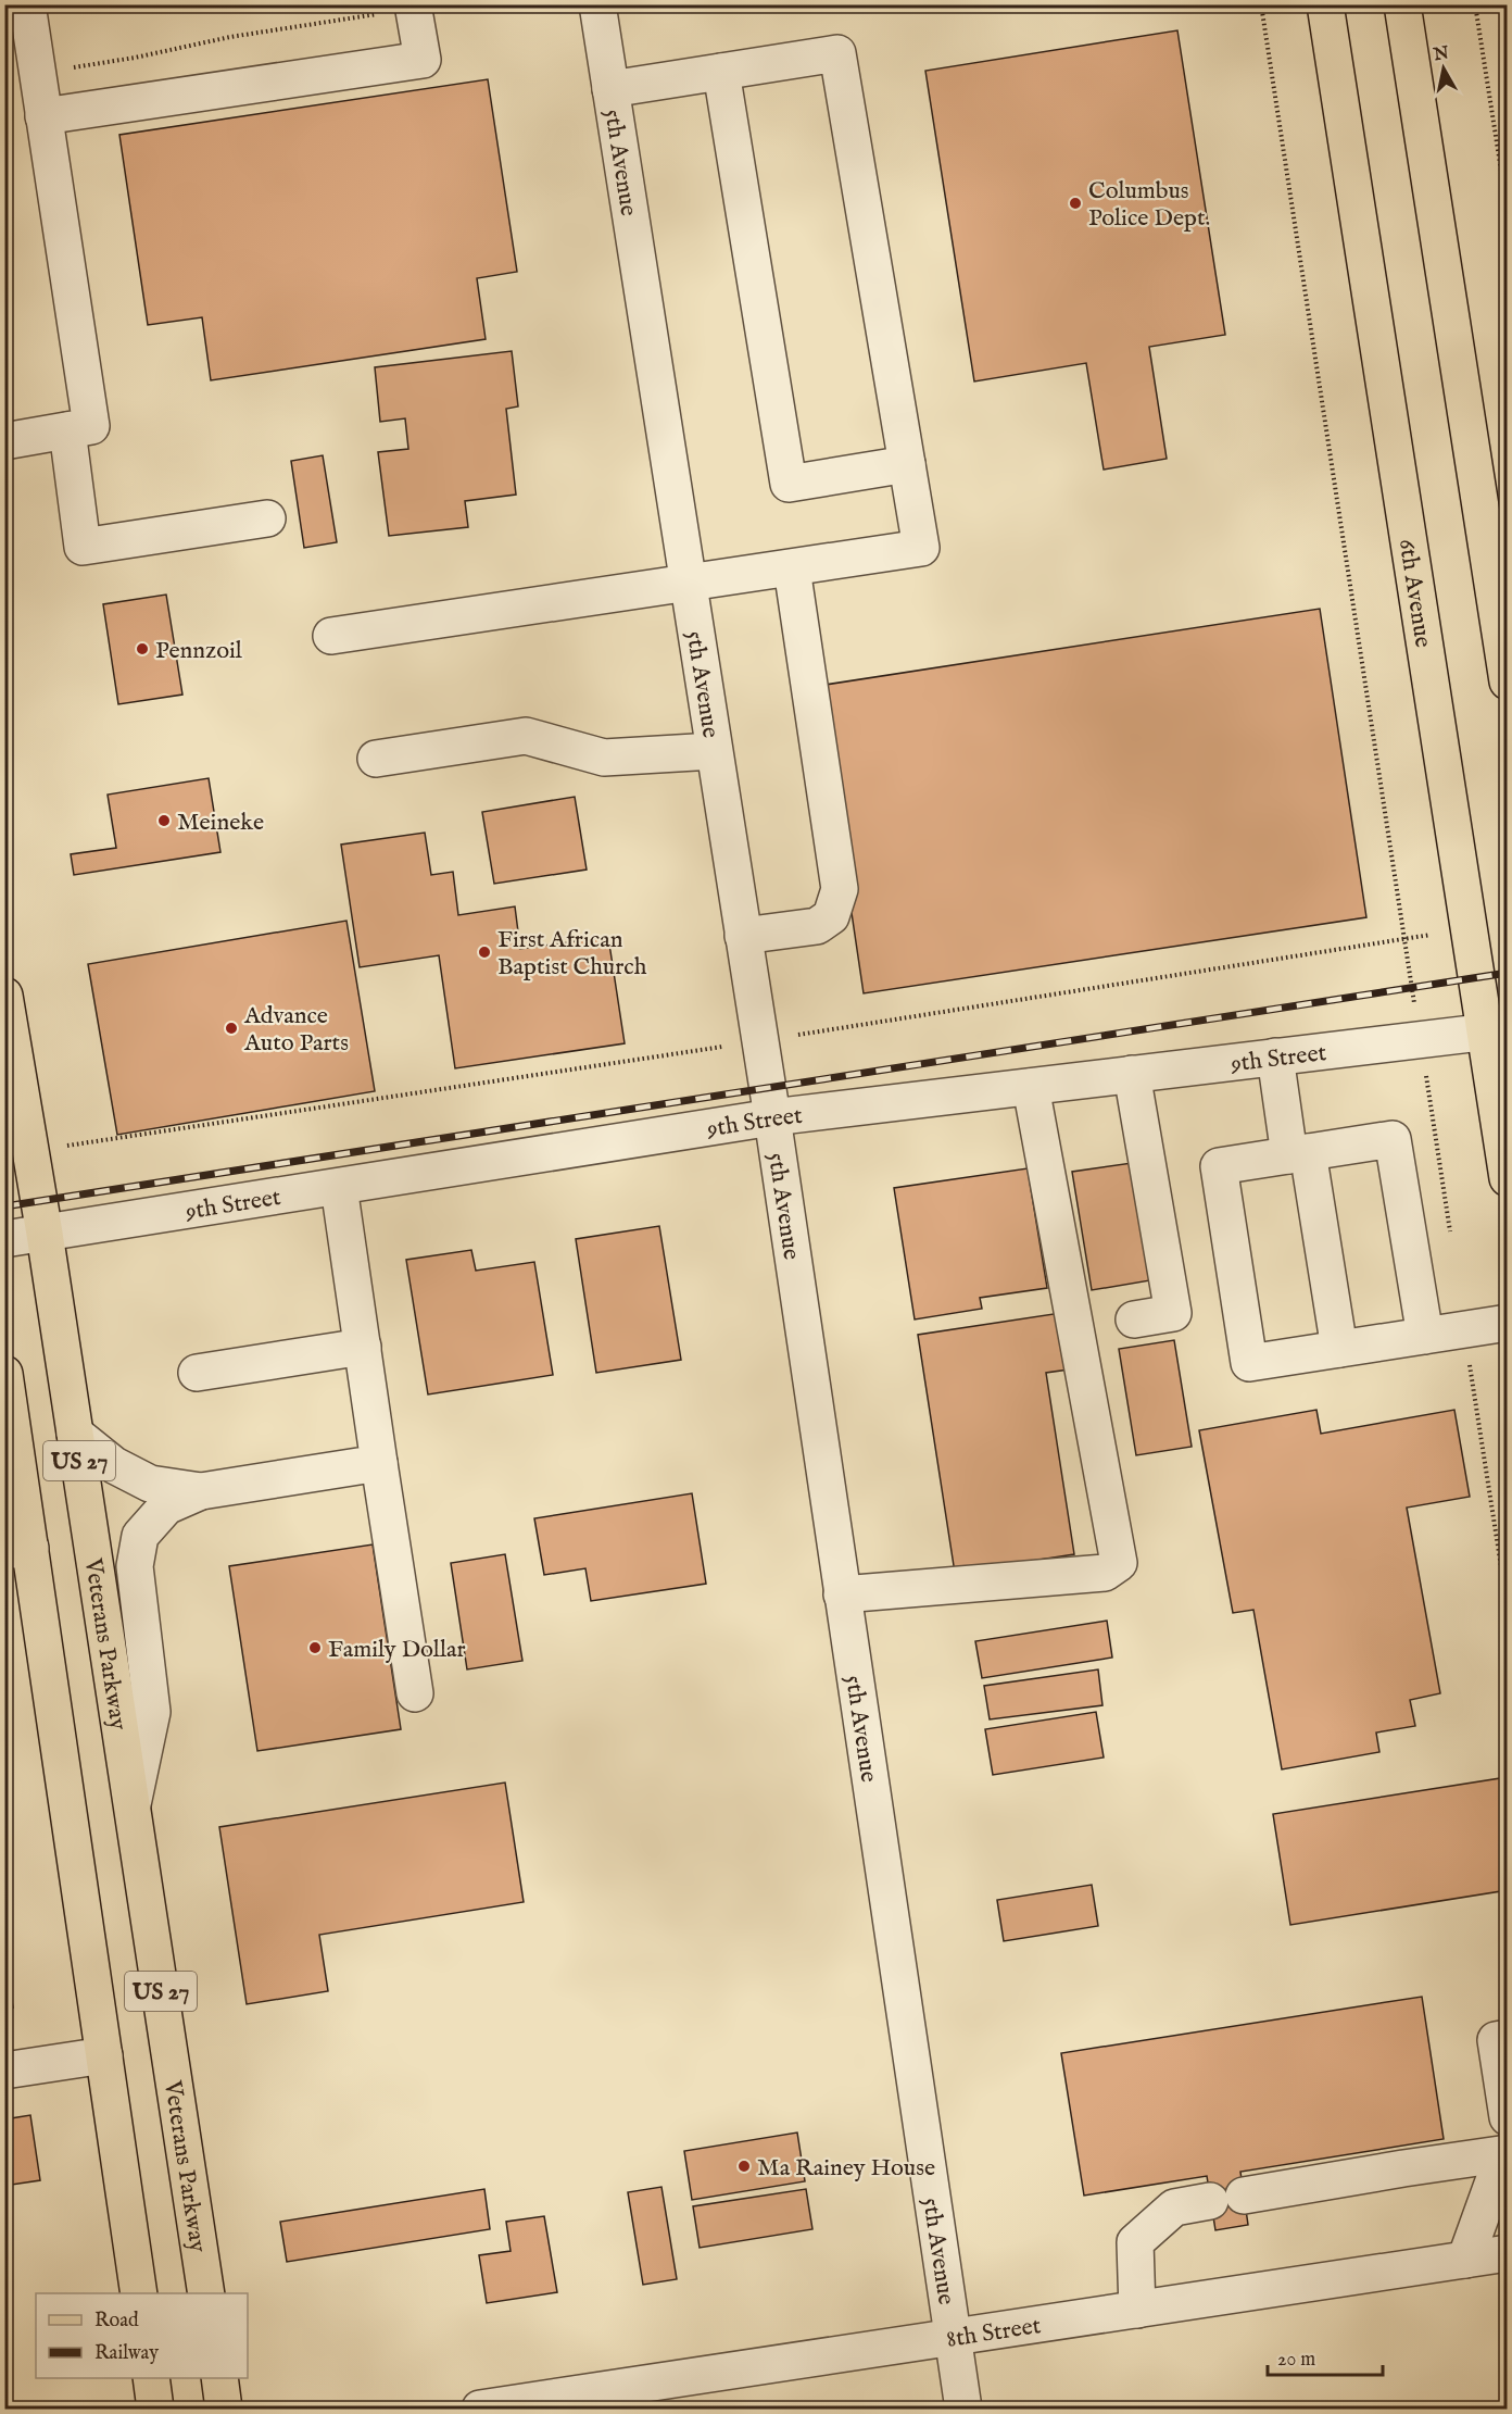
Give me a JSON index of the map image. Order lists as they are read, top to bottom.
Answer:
{
  "streets": {
    "main road": ["6th Avenue", "US 27", "Veterans Parkway"],
    "street": ["5th Avenue", "9th Street", "8th Street"]
  },
  "crossings": [
    ["5th Avenue", "9th Street"],
    ["5th Avenue", "8th Street"],
    ["6th Avenue", "9th Street"],
    ["9th Street", "Veterans Parkway"]
  ],
  "places": [
    "Columbus Police Dept.",
    "Pennzoil",
    "Meineke",
    "First African Baptist Church",
    "Advance Auto Parts",
    "Family Dollar",
    "Ma Rainey House"
  ],
  "legend": ["Road", "Railway"],
  "scale_bar": "20 m",
  "north": "top"
}
